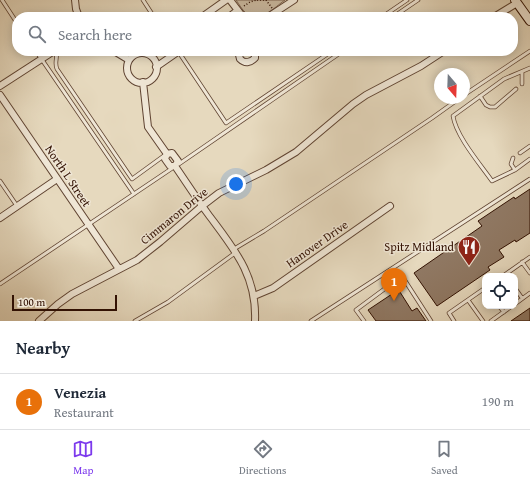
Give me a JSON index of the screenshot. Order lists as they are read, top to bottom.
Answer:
{
  "streets": {
    "street": ["North L Street", "Cimmaron Drive", "Hanover Drive"]
  },
  "crossings": [
    ["North L Street", "Cimmaron Drive"]
  ],
  "places": {
    "restaurant": ["Spitz Midland"]
  },
  "scale_bar": "100 m",
  "north": "bottom",
  "page": {
    "search": "Search here",
    "pins": "1",
    "scale": "100 m",
    "heading": "Nearby",
    "list": [
      {
        "mark": "1",
        "name": "Venezia",
        "note": "Restaurant",
        "value": "190 m"
      }
    ],
    "nav": ["Map", "Directions", "Saved"]
  }
}
